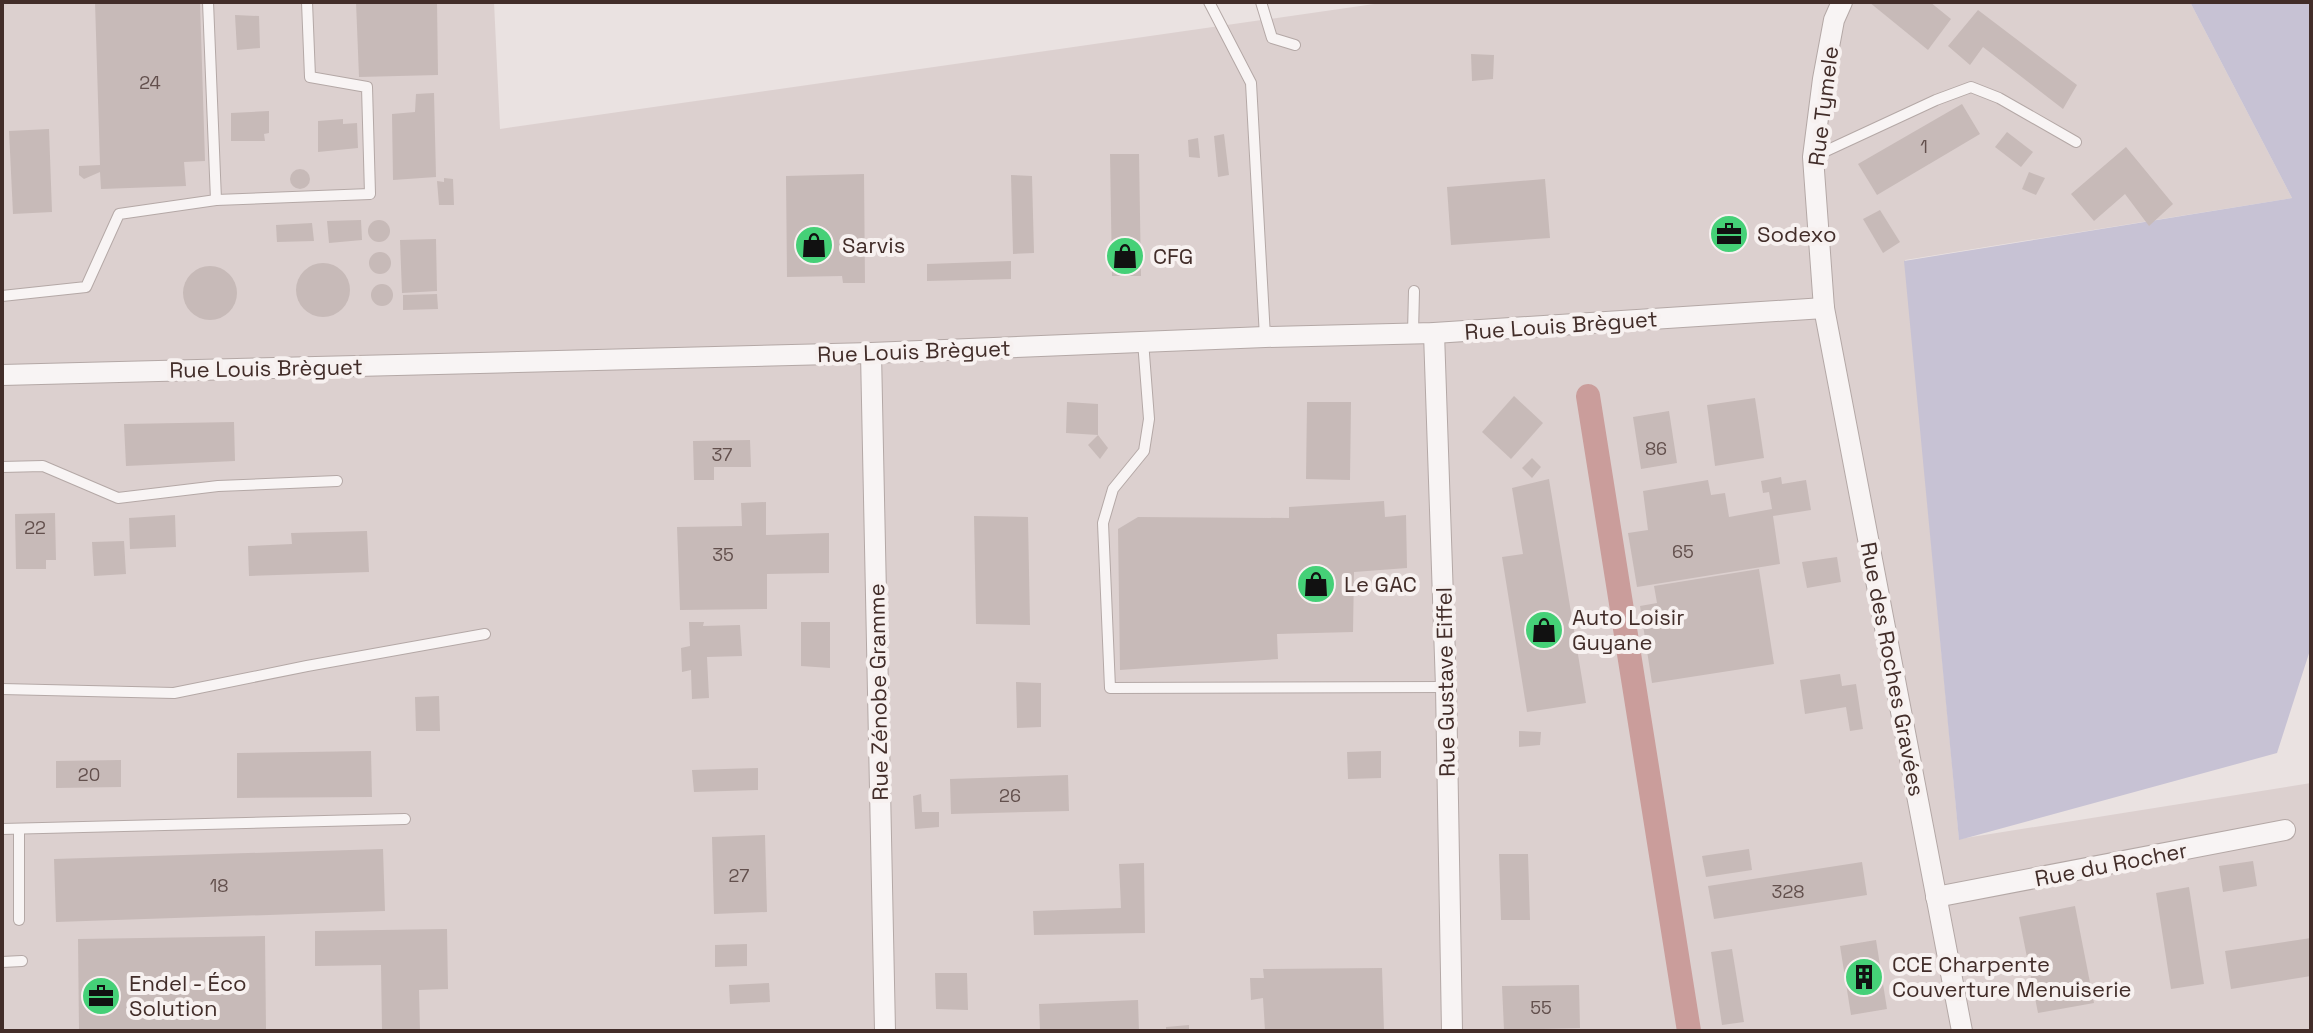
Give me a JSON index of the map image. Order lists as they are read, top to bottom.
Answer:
{
  "streets": {
    "street": [
      "Rue Tymele",
      "Rue Louis Brèguet",
      "Rue des Roches Gravées",
      "Rue Gustave Eiffel",
      "Rue Zénobe Gramme",
      "Rue du Rocher"
    ]
  },
  "crossings": [
    ["Rue Tymele", "Rue Louis Brèguet"],
    ["Rue Tymele", "Rue des Roches Gravées"],
    ["Rue Louis Brèguet", "Rue des Roches Gravées"],
    ["Rue Louis Brèguet", "Rue Gustave Eiffel"],
    ["Rue Louis Brèguet", "Rue Zénobe Gramme"],
    ["Rue des Roches Gravées", "Rue du Rocher"]
  ],
  "places": {
    "office": ["Sodexo", "Endel - Éco Solution"],
    "shop": [
      "Sarvis",
      "CFG",
      "Le GAC",
      "Auto Loisir Guyane"
    ],
    "building": ["CCE Charpente Couverture Menuiserie"]
  },
  "house_numbers": [
    "24",
    "1",
    "86",
    "37",
    "22",
    "65",
    "35",
    "20",
    "26",
    "27",
    "18",
    "328",
    "55"
  ]
}
